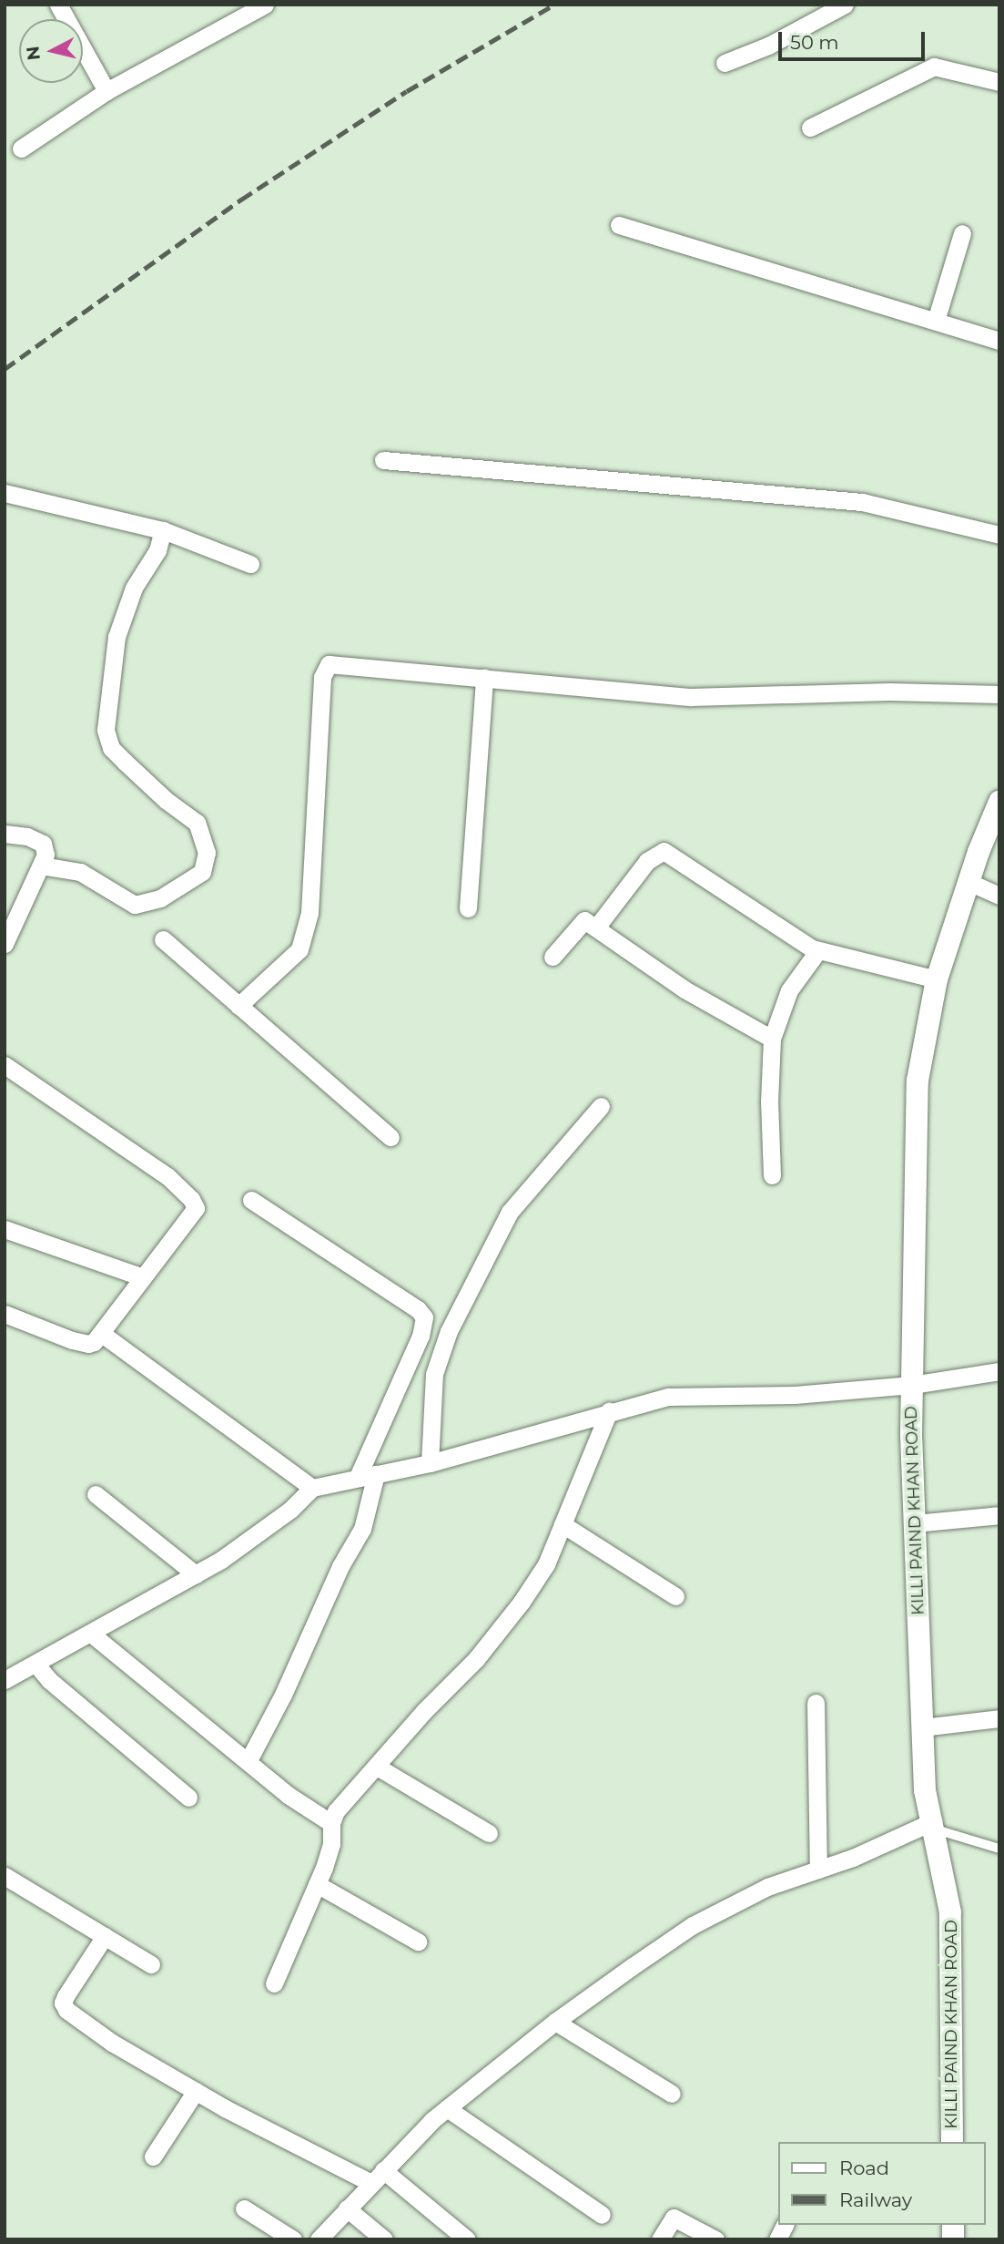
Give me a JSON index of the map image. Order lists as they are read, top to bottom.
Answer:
{
  "streets": {
    "street": ["KILLI PAIND KHAN ROAD"]
  },
  "legend": ["Road", "Railway"],
  "scale_bar": "50 m",
  "north": "left"
}
